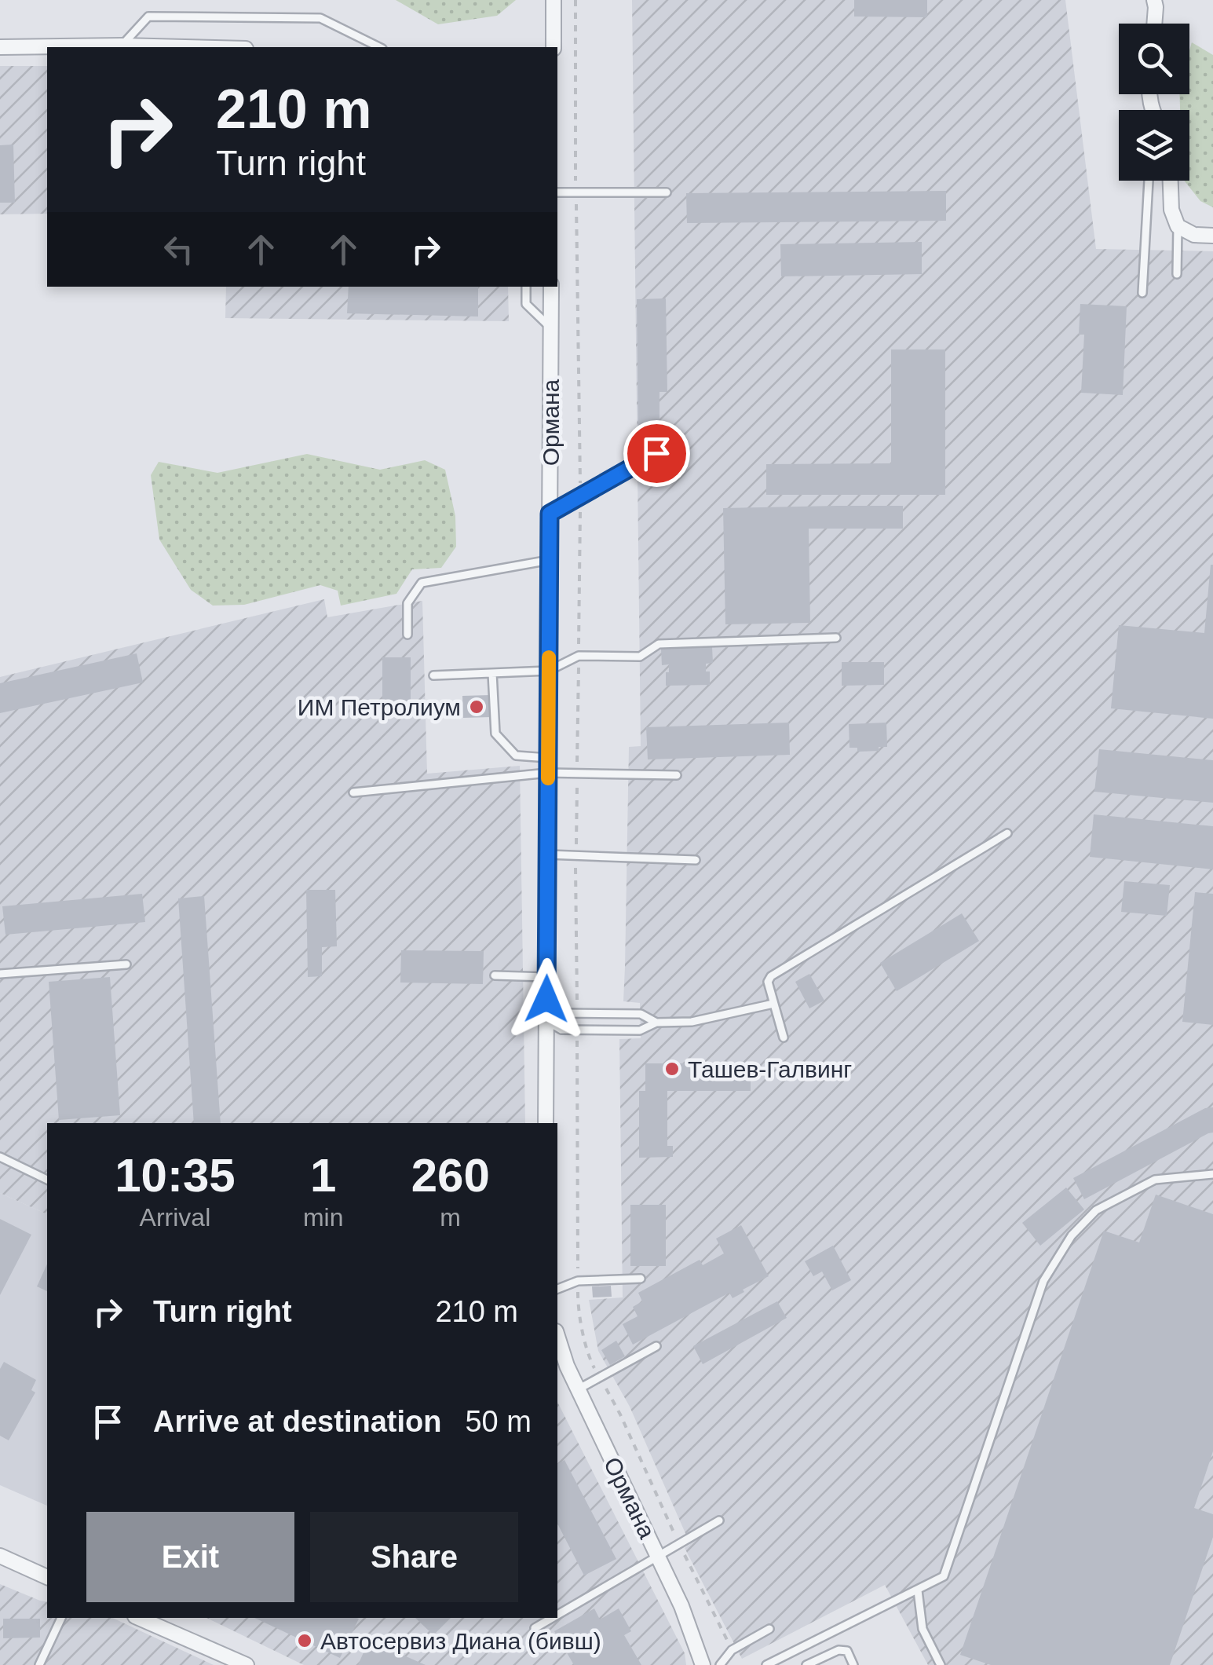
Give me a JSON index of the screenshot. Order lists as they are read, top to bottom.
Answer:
{
  "streets": {
    "street": ["Ормана"]
  },
  "places": ["ИМ Петролиум", "Ташев-Галвинг", "Автосервиз Диана (бивш)"],
  "page": {
    "turn": ["210 m", "Turn right"],
    "eta": [
      "10:35",
      "Arrival",
      "1",
      "min",
      "260",
      "m"
    ],
    "list": [
      {
        "name": "Turn right",
        "value": "210 m"
      },
      {
        "name": "Arrive at destination",
        "value": "50 m"
      }
    ],
    "buttons": ["Exit", "Share"]
  }
}
